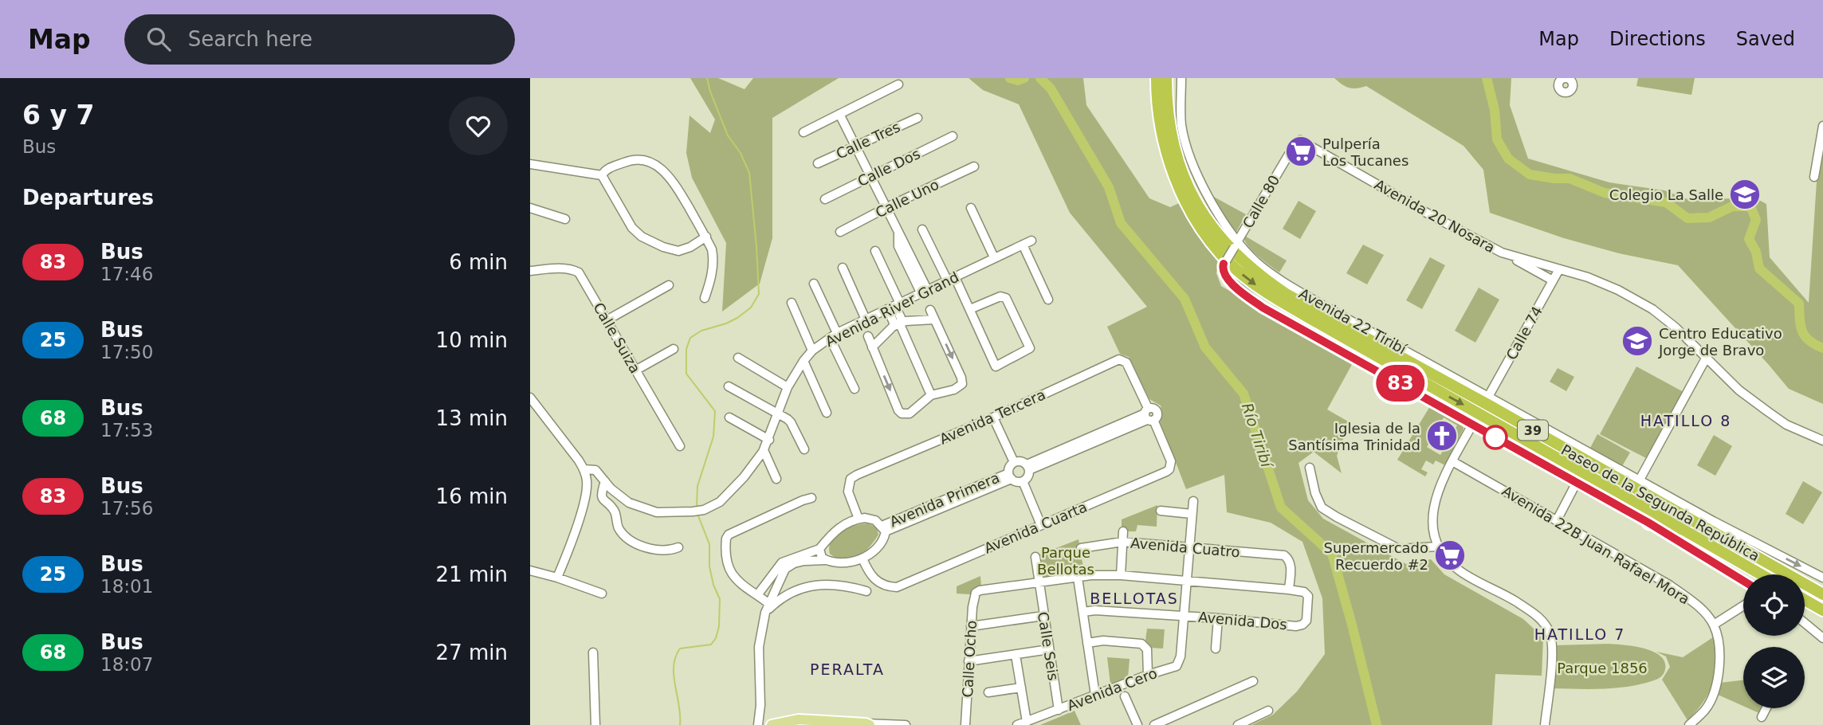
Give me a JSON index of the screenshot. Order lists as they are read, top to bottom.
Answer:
{
  "streets": {
    "highway": ["39", "Paseo de la Segunda República"],
    "street": [
      "Calle Tres",
      "Calle Dos",
      "Calle Uno",
      "Calle 80",
      "Avenida 20 Nosara",
      "Avenida River Grand",
      "Avenida 22 Tiribí",
      "Calle 74",
      "Calle Suiza",
      "Avenida Tercera",
      "Avenida Primera",
      "Avenida Cuarta",
      "Avenida 22B Juan Rafael Mora",
      "Avenida Cuatro",
      "Avenida Dos",
      "Calle Seis",
      "Calle Ocho",
      "Avenida Cero"
    ]
  },
  "crossings": [
    ["Calle 80", "Avenida 20 Nosara"],
    ["Calle 80", "Avenida 22 Tiribí"],
    ["Avenida 20 Nosara", "Calle 74"],
    ["Avenida 22 Tiribí", "Calle 74"],
    ["Avenida 22 Tiribí", "Paseo de la Segunda República"],
    ["Calle 74", "Paseo de la Segunda República"],
    ["Avenida Tercera", "Avenida Primera"],
    ["Avenida Tercera", "Avenida Cuarta"],
    ["Avenida Primera", "Avenida Cuarta"],
    ["Avenida Cuatro", "Avenida Dos"],
    ["Avenida Dos", "Avenida Cero"],
    ["Calle Seis", "Calle Ocho"],
    ["Calle Seis", "Avenida Cero"]
  ],
  "districts": [
    "HATILLO 8",
    "BELLOTAS",
    "HATILLO 7",
    "PERALTA"
  ],
  "water": ["Río Tiribí"],
  "parks": ["Parque Bellotas", "Parque 1856"],
  "places": {
    "supermarket": ["Pulpería Los Tucanes", "Supermercado Recuerdo #2"],
    "school or university": ["Colegio La Salle", "Centro Educativo Jorge de Bravo"],
    "church": ["Iglesia de la Santísima Trinidad"]
  },
  "lines": ["bus line 83"],
  "page": {
    "header": "Map",
    "search": "Search here",
    "nav": ["Map", "Directions", "Saved"],
    "heading": [
      ["6 y 7", "Bus"],
      "Departures"
    ],
    "on_map": "83",
    "list": [
      {
        "mark": "83",
        "name": "Bus",
        "note": "17:46",
        "value": "6 min"
      },
      {
        "mark": "25",
        "name": "Bus",
        "note": "17:50",
        "value": "10 min"
      },
      {
        "mark": "68",
        "name": "Bus",
        "note": "17:53",
        "value": "13 min"
      },
      {
        "mark": "83",
        "name": "Bus",
        "note": "17:56",
        "value": "16 min"
      },
      {
        "mark": "25",
        "name": "Bus",
        "note": "18:01",
        "value": "21 min"
      },
      {
        "mark": "68",
        "name": "Bus",
        "note": "18:07",
        "value": "27 min"
      }
    ]
  }
}
